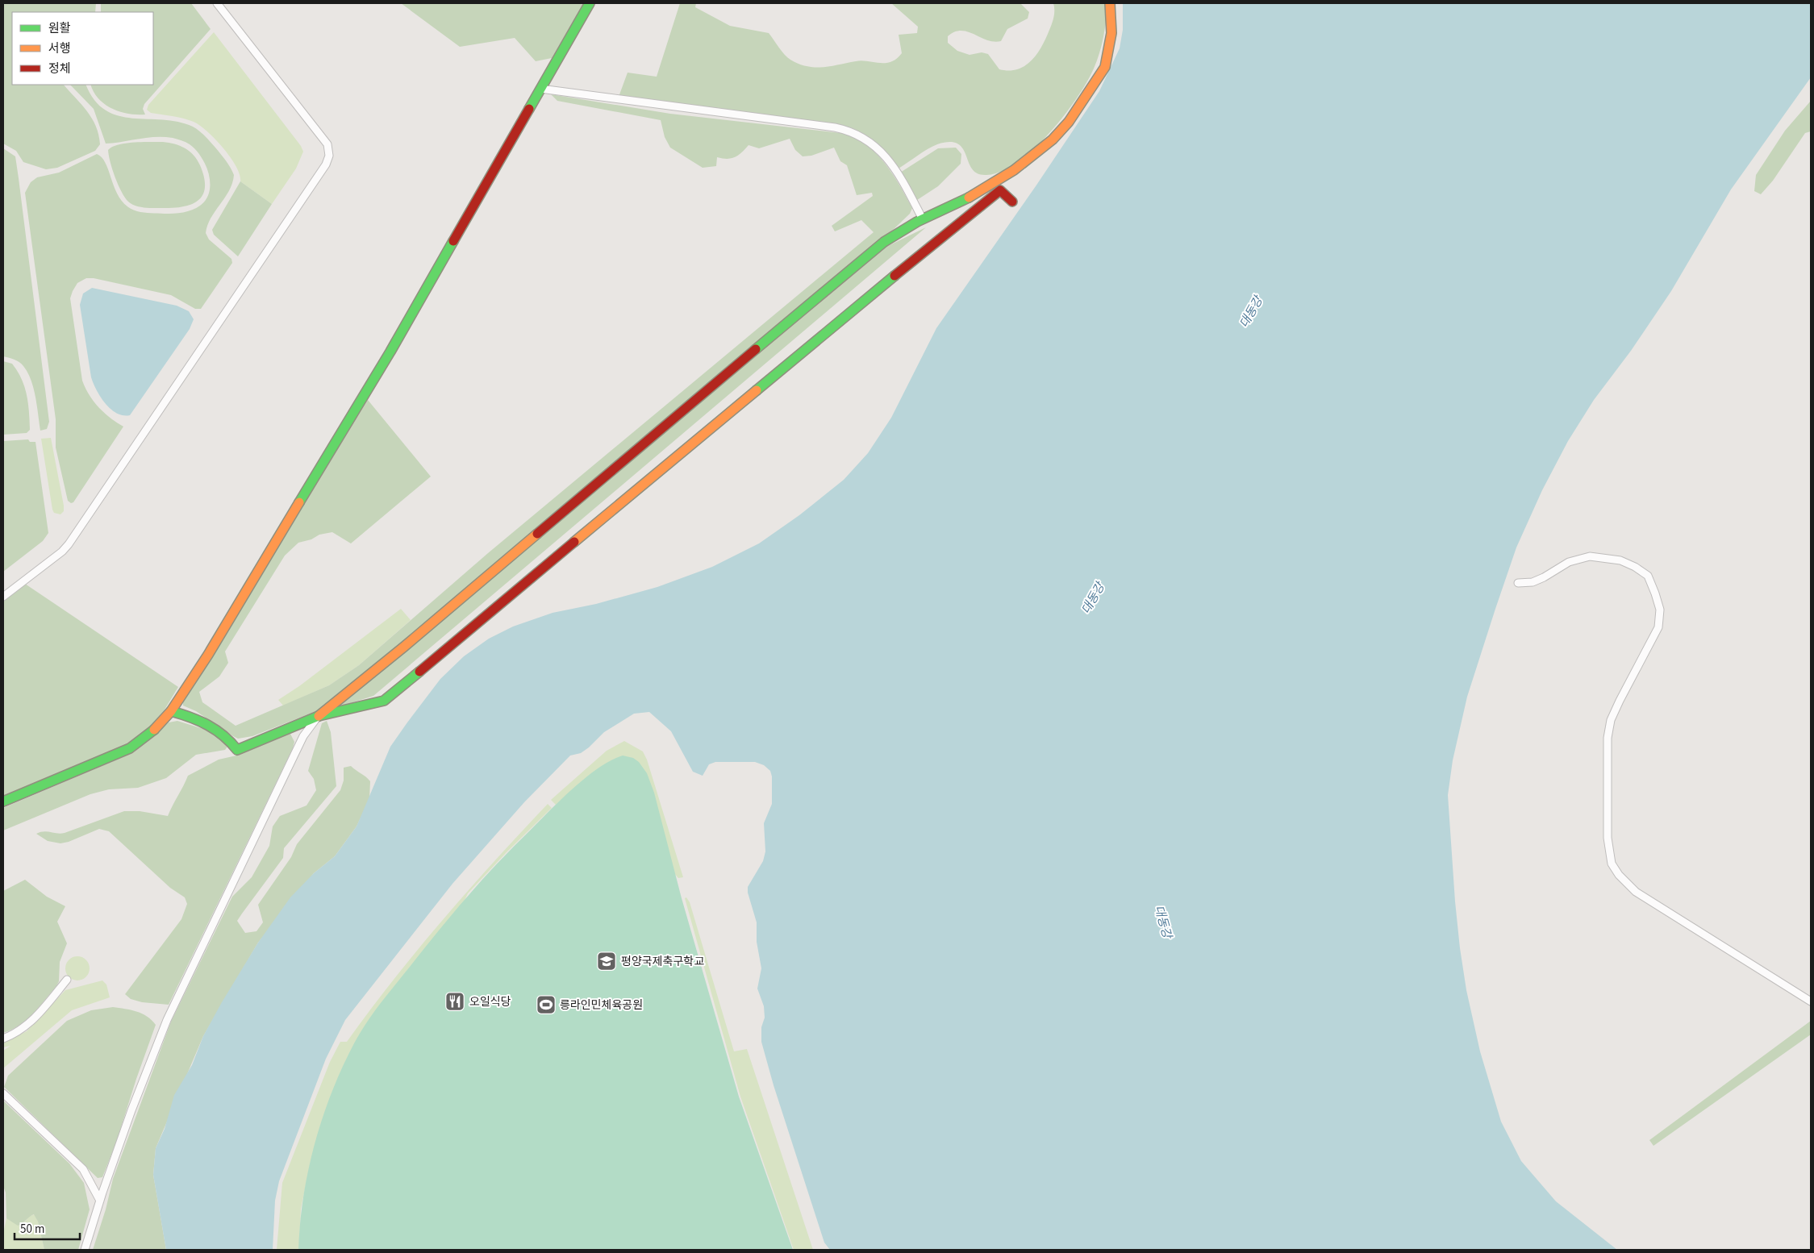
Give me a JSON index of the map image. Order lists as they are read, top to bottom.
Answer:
{
  "water": ["대동강"],
  "places": {
    "school or university": ["평양국제축구학교"],
    "restaurant": ["오일식당"],
    "sports": ["릉라인민체육공원"]
  },
  "legend": ["원활", "서행", "정체"],
  "scale_bar": "50 m"
}
